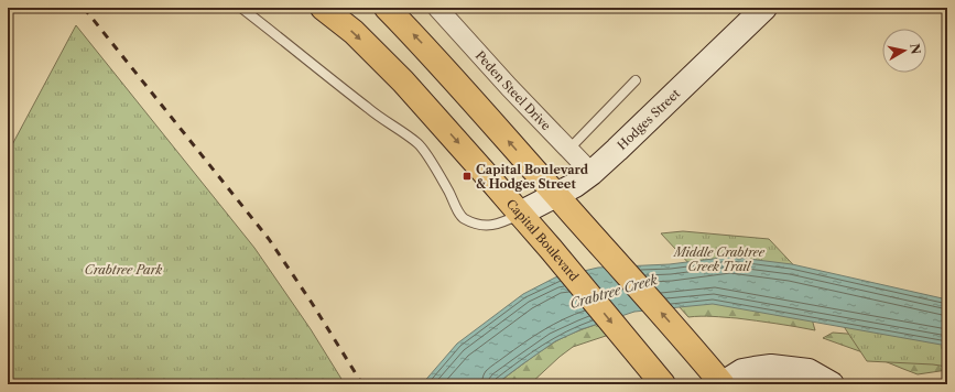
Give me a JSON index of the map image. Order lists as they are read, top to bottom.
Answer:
{
  "streets": {
    "main road": ["Capital Boulevard"],
    "street": ["Peden Steel Drive", "Hodges Street"]
  },
  "crossings": [
    ["Peden Steel Drive", "Hodges Street"],
    ["Hodges Street", "Capital Boulevard"]
  ],
  "water": ["Crabtree Creek"],
  "parks": ["Middle Crabtree Creek Trail", "Crabtree Park"],
  "places": {
    "transit": ["Capital Boulevard & Hodges Street"]
  },
  "north": "right"
}
